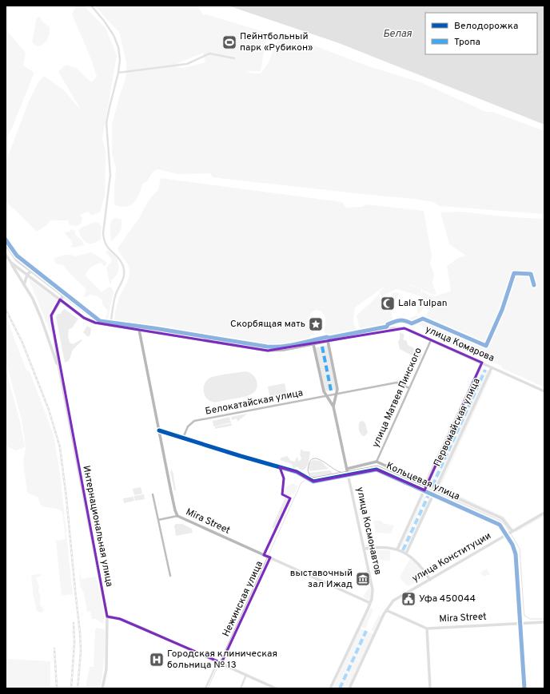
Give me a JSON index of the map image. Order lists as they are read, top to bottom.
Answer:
{
  "streets": {
    "main road": [
      "улица Комарова",
      "Первомайская улица",
      "Кольцевая улица",
      "Mira Street",
      "Интернациональная улица",
      "улица Космонавтов",
      "улица Конституции"
    ],
    "street": ["улица Матвея Пинского", "Белокатайская улица", "Нежинская улица"]
  },
  "crossings": [
    ["улица Комарова", "улица Матвея Пинского"],
    ["улица Комарова", "Первомайская улица"],
    ["улица Комарова", "Mira Street"],
    ["улица Комарова", "Интернациональная улица"],
    ["улица Комарова", "улица Космонавтов"],
    ["улица Матвея Пинского", "Белокатайская улица"],
    ["улица Матвея Пинского", "Кольцевая улица"],
    ["Белокатайская улица", "Кольцевая улица"],
    ["Белокатайская улица", "улица Космонавтов"],
    ["Первомайская улица", "Кольцевая улица"],
    ["Кольцевая улица", "Mira Street"],
    ["Кольцевая улица", "улица Космонавтов"],
    ["Кольцевая улица", "улица Конституции"],
    ["Кольцевая улица", "Нежинская улица"],
    ["Mira Street", "улица Космонавтов"],
    ["Mira Street", "улица Конституции"],
    ["Mira Street", "Нежинская улица"]
  ],
  "water": ["Белая"],
  "places": {
    "sports": ["Пейнтбольный парк «Рубикон»"],
    "mosque": ["Lala Tulpan"],
    "place": ["Скорбящая мать"],
    "museum": ["выставочный зал Ижад"],
    "public building": ["Уфа 450044"],
    "hospital": ["Городская клиническая больница № 13"]
  },
  "legend": ["Велодорожка", "Тропа"]
}
